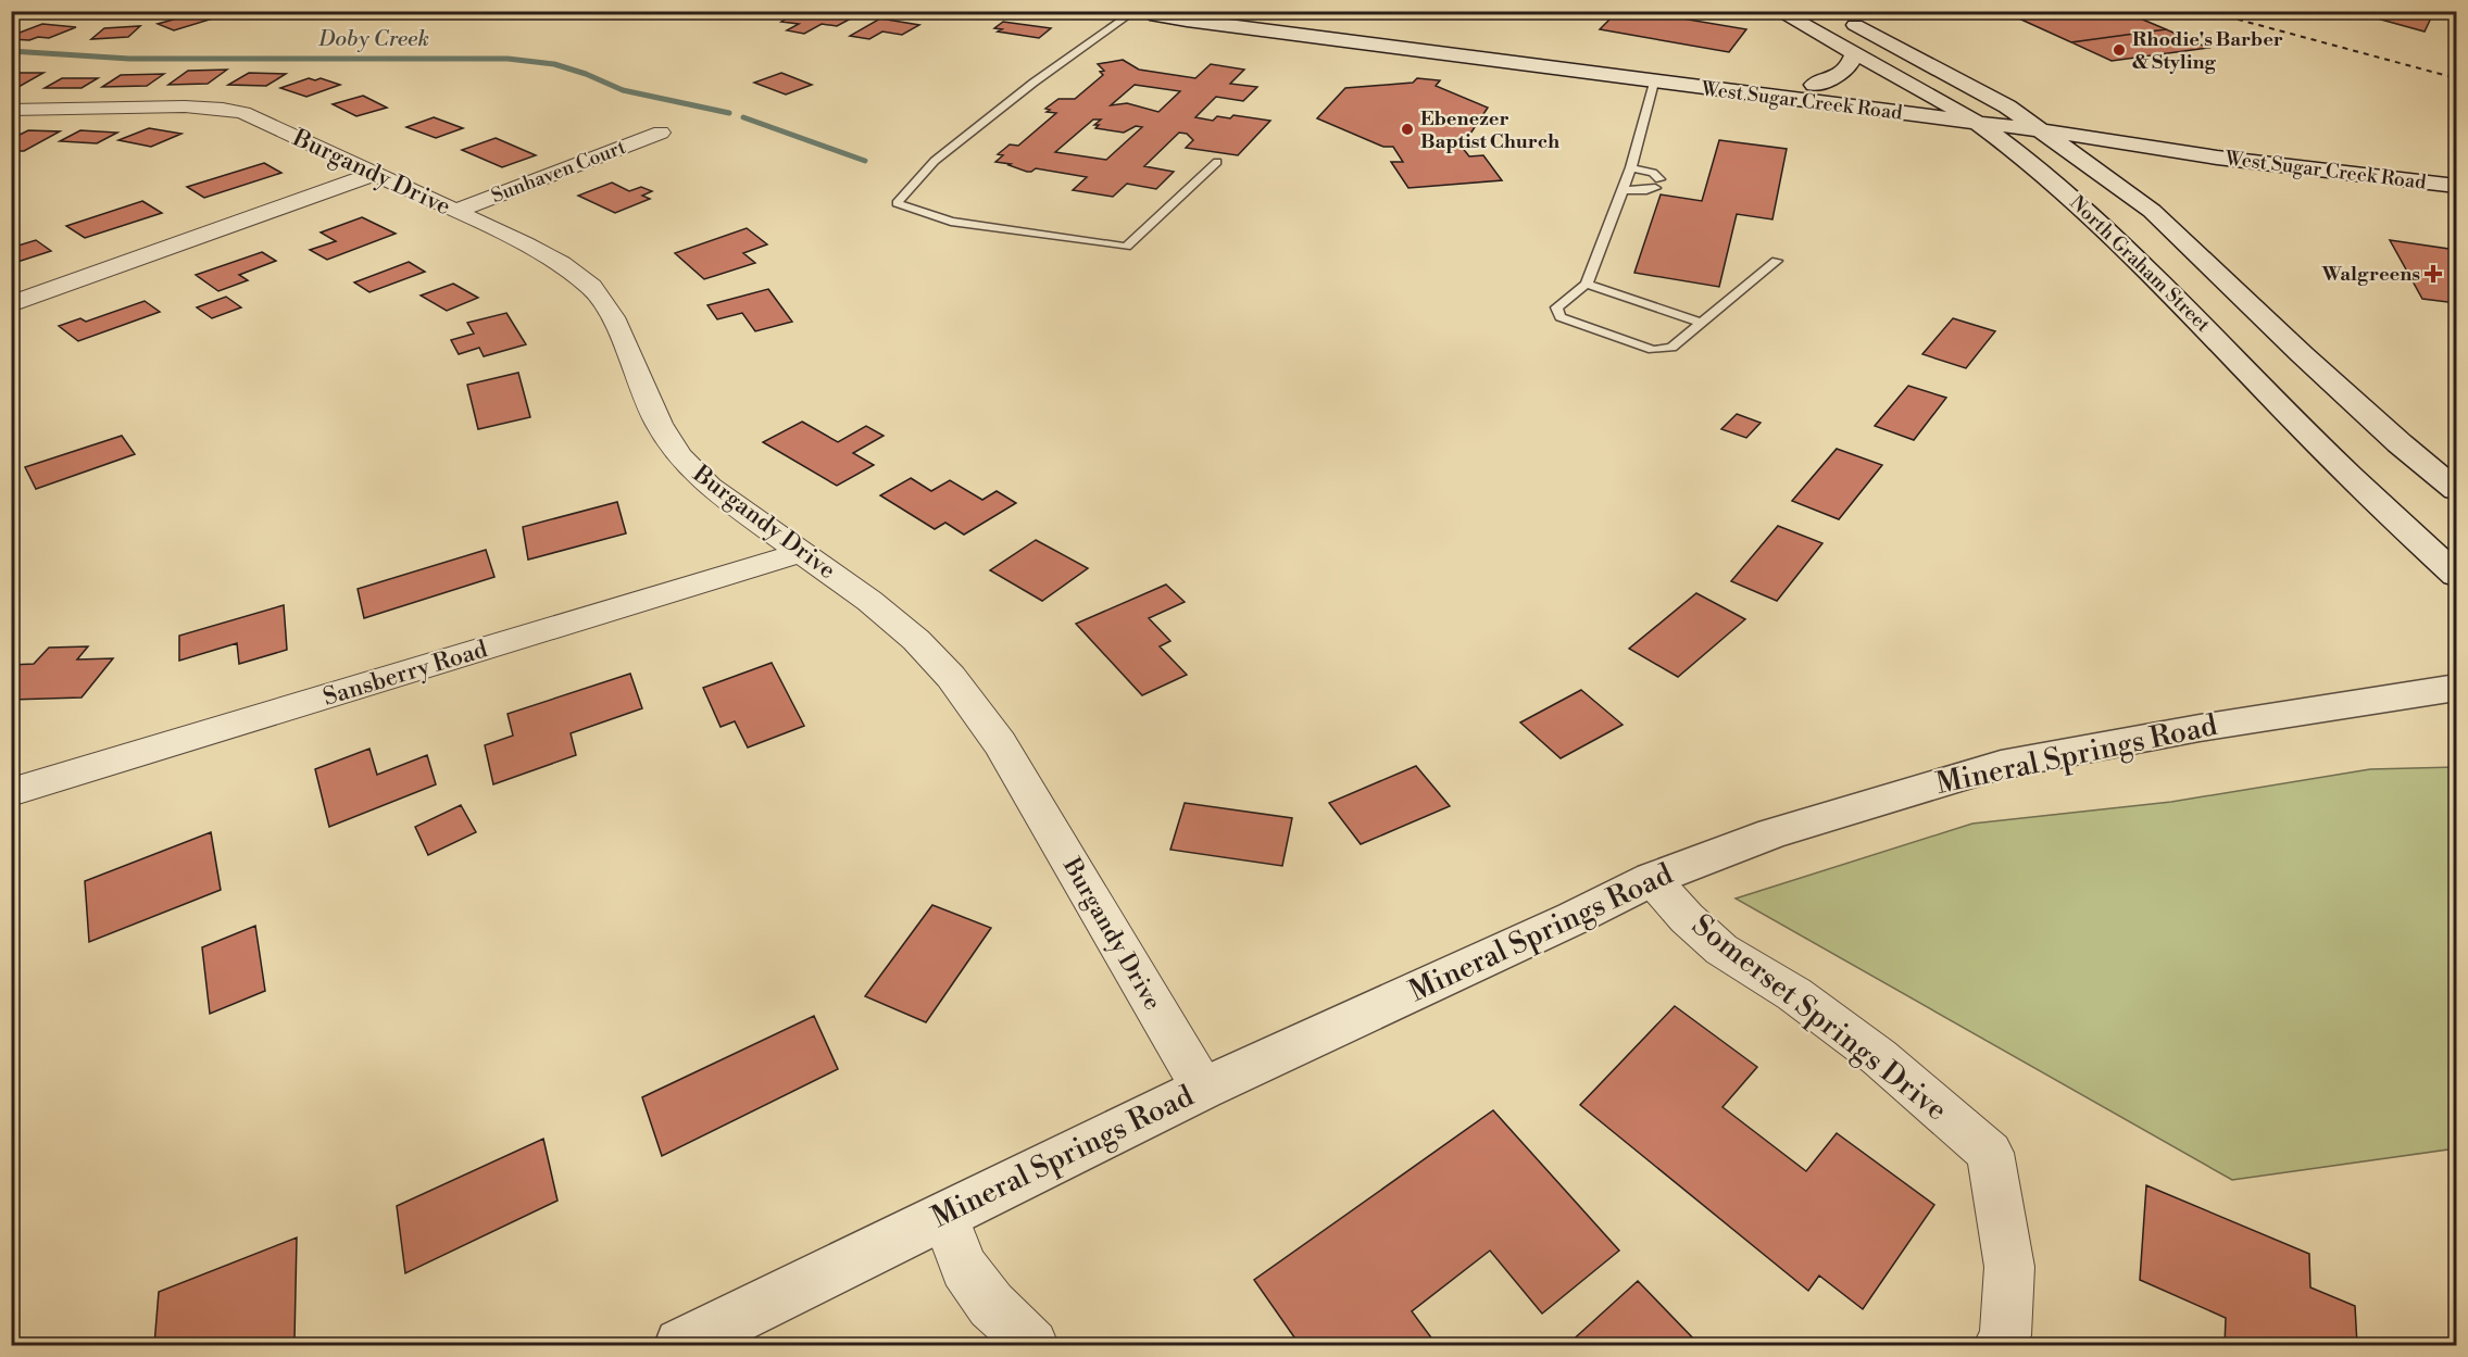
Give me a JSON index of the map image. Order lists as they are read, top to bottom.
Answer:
{
  "streets": {
    "main road": ["West Sugar Creek Road", "North Graham Street", "Mineral Springs Road"],
    "street": [
      "Sunhaven Court",
      "Burgandy Drive",
      "Sansberry Road",
      "Somerset Springs Drive"
    ]
  },
  "crossings": [
    ["West Sugar Creek Road", "North Graham Street"],
    ["Sunhaven Court", "Burgandy Drive"],
    ["Burgandy Drive", "Sansberry Road"],
    ["Burgandy Drive", "Mineral Springs Road"],
    ["Mineral Springs Road", "Somerset Springs Drive"]
  ],
  "water": ["Doby Creek"],
  "places": {
    "other": ["Rhodie's Barber & Styling", "Ebenezer Baptist Church"],
    "health": ["Walgreens"]
  }
}
